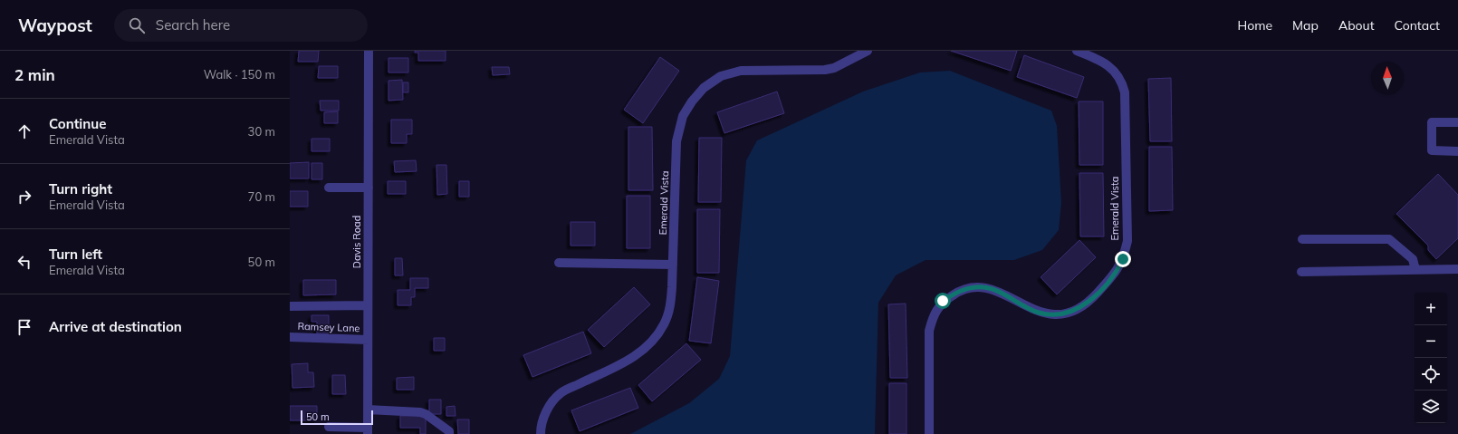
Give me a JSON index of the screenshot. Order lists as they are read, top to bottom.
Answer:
{
  "streets": {
    "street": ["Emerald Vista", "Davis Road", "Ramsey Lane"]
  },
  "crossings": [
    ["Davis Road", "Ramsey Lane"]
  ],
  "scale_bar": "50 m",
  "north": "top",
  "page": {
    "header": "Waypost",
    "search": "Search here",
    "nav": [
      "Home",
      "Map",
      "About",
      "Contact"
    ],
    "heading": ["2 min", "Walk · 150 m"],
    "list": [
      ["Continue", "Emerald Vista", "30 m"],
      ["Turn right", "Emerald Vista", "70 m"],
      ["Turn left", "Emerald Vista", "50 m"],
      "Arrive at destination"
    ],
    "map_buttons": ["+", "−"],
    "scale": "50 m"
  }
}
